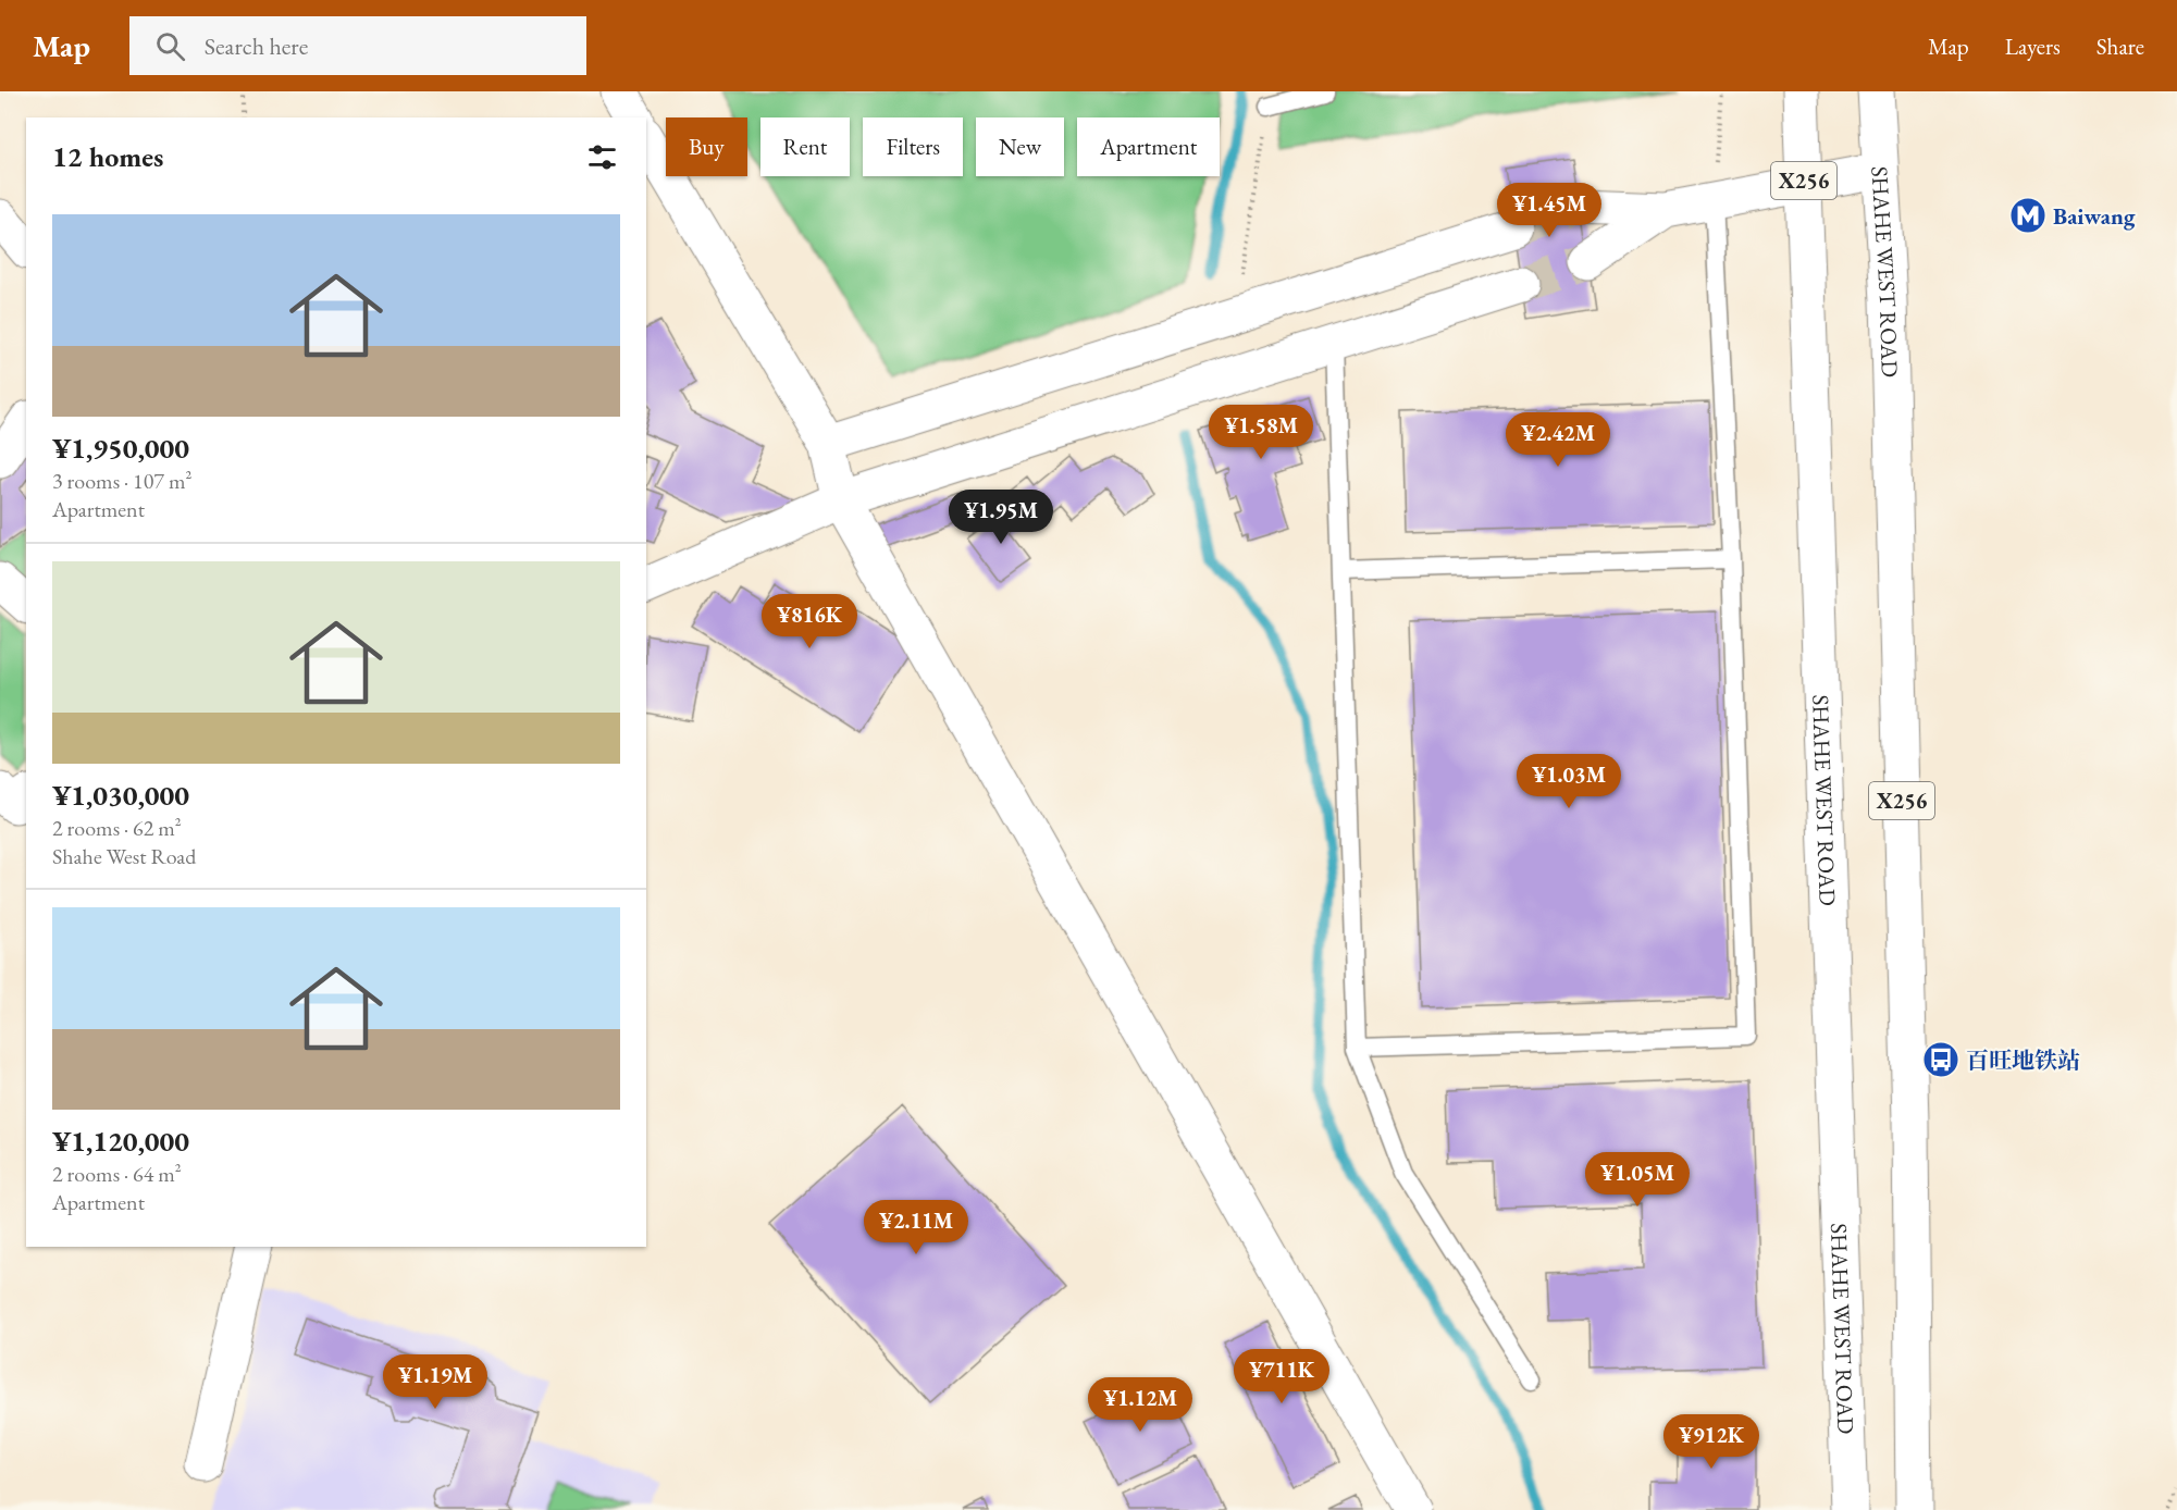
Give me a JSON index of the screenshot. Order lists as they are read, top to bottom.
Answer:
{
  "streets": {
    "street": ["X256", "SHAHE WEST ROAD"]
  },
  "places": {
    "metro station": ["Baiwang"],
    "bus stop": ["百旺地铁站"]
  },
  "page": {
    "header": "Map",
    "search": "Search here",
    "nav": ["Map", "Layers", "Share"],
    "chip": [
      "Buy",
      "Rent",
      "Filters",
      "New",
      "Apartment"
    ],
    "heading": "12 homes",
    "price": [
      "¥1.45M",
      "¥1.58M",
      "¥2.42M",
      "¥1.95M",
      "¥816K",
      "¥1.03M",
      "¥1.05M",
      "¥2.11M",
      "¥711K",
      "¥1.19M",
      "¥1.12M",
      "¥912K"
    ],
    "list": [
      {
        "name": "¥1,950,000",
        "note": "3 rooms · 107 m² · Apartment"
      },
      {
        "name": "¥1,030,000",
        "note": "2 rooms · 62 m² · Shahe West Road"
      },
      {
        "name": "¥1,120,000",
        "note": "2 rooms · 64 m² · Apartment"
      }
    ]
  }
}
